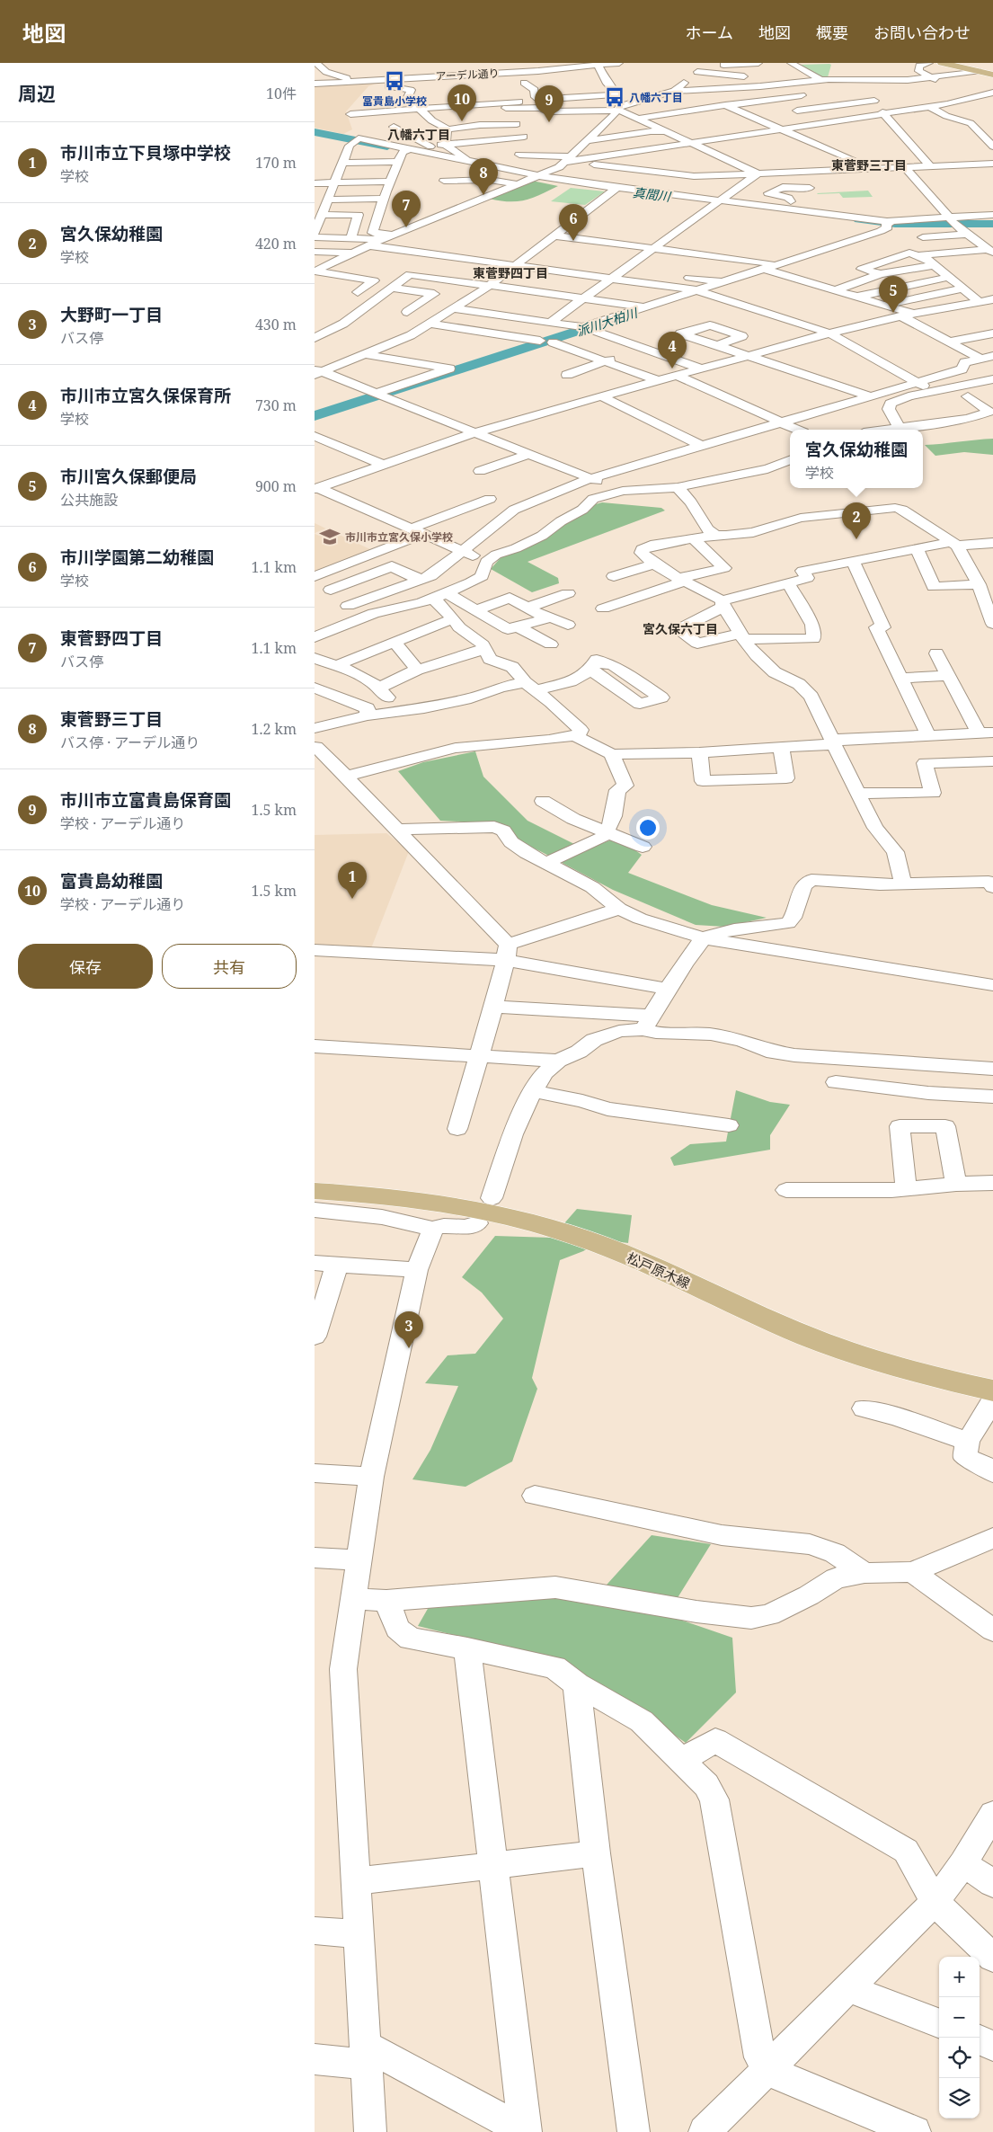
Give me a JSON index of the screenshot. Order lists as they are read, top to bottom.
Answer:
{
  "streets": {
    "main road": ["松戸原木線"],
    "street": ["アーデル通り"]
  },
  "districts": [
    "八幡六丁目",
    "東菅野三丁目",
    "東菅野四丁目",
    "宮久保六丁目"
  ],
  "water": ["真間川", "派川大柏川"],
  "places": {
    "bus stop": ["冨貴島小学校", "八幡六丁目"],
    "school or university": ["市川市立宮久保小学校"]
  },
  "page": {
    "header": "地図",
    "nav": [
      "ホーム",
      "地図",
      "概要",
      "お問い合わせ"
    ],
    "heading": ["周辺", "10件"],
    "pins": [
      "10",
      "9",
      "8",
      "7",
      "6",
      "5",
      "4",
      "2",
      "1",
      "3"
    ],
    "list": [
      {
        "mark": "1",
        "name": "市川市立下貝塚中学校",
        "note": "学校",
        "value": "170 m"
      },
      {
        "mark": "2",
        "name": "宮久保幼稚園",
        "note": "学校",
        "value": "420 m"
      },
      {
        "mark": "3",
        "name": "大野町一丁目",
        "note": "バス停",
        "value": "430 m"
      },
      {
        "mark": "4",
        "name": "市川市立宮久保保育所",
        "note": "学校",
        "value": "730 m"
      },
      {
        "mark": "5",
        "name": "市川宮久保郵便局",
        "note": "公共施設",
        "value": "900 m"
      },
      {
        "mark": "6",
        "name": "市川学園第二幼稚園",
        "note": "学校",
        "value": "1.1 km"
      },
      {
        "mark": "7",
        "name": "東菅野四丁目",
        "note": "バス停",
        "value": "1.1 km"
      },
      {
        "mark": "8",
        "name": "東菅野三丁目",
        "note": "バス停 · アーデル通り",
        "value": "1.2 km"
      },
      {
        "mark": "9",
        "name": "市川市立富貴島保育園",
        "note": "学校 · アーデル通り",
        "value": "1.5 km"
      },
      {
        "mark": "10",
        "name": "富貴島幼稚園",
        "note": "学校 · アーデル通り",
        "value": "1.5 km"
      }
    ],
    "popup": ["宮久保幼稚園", "学校"],
    "buttons": ["保存", "共有"],
    "map_buttons": ["+", "−"]
  }
}
